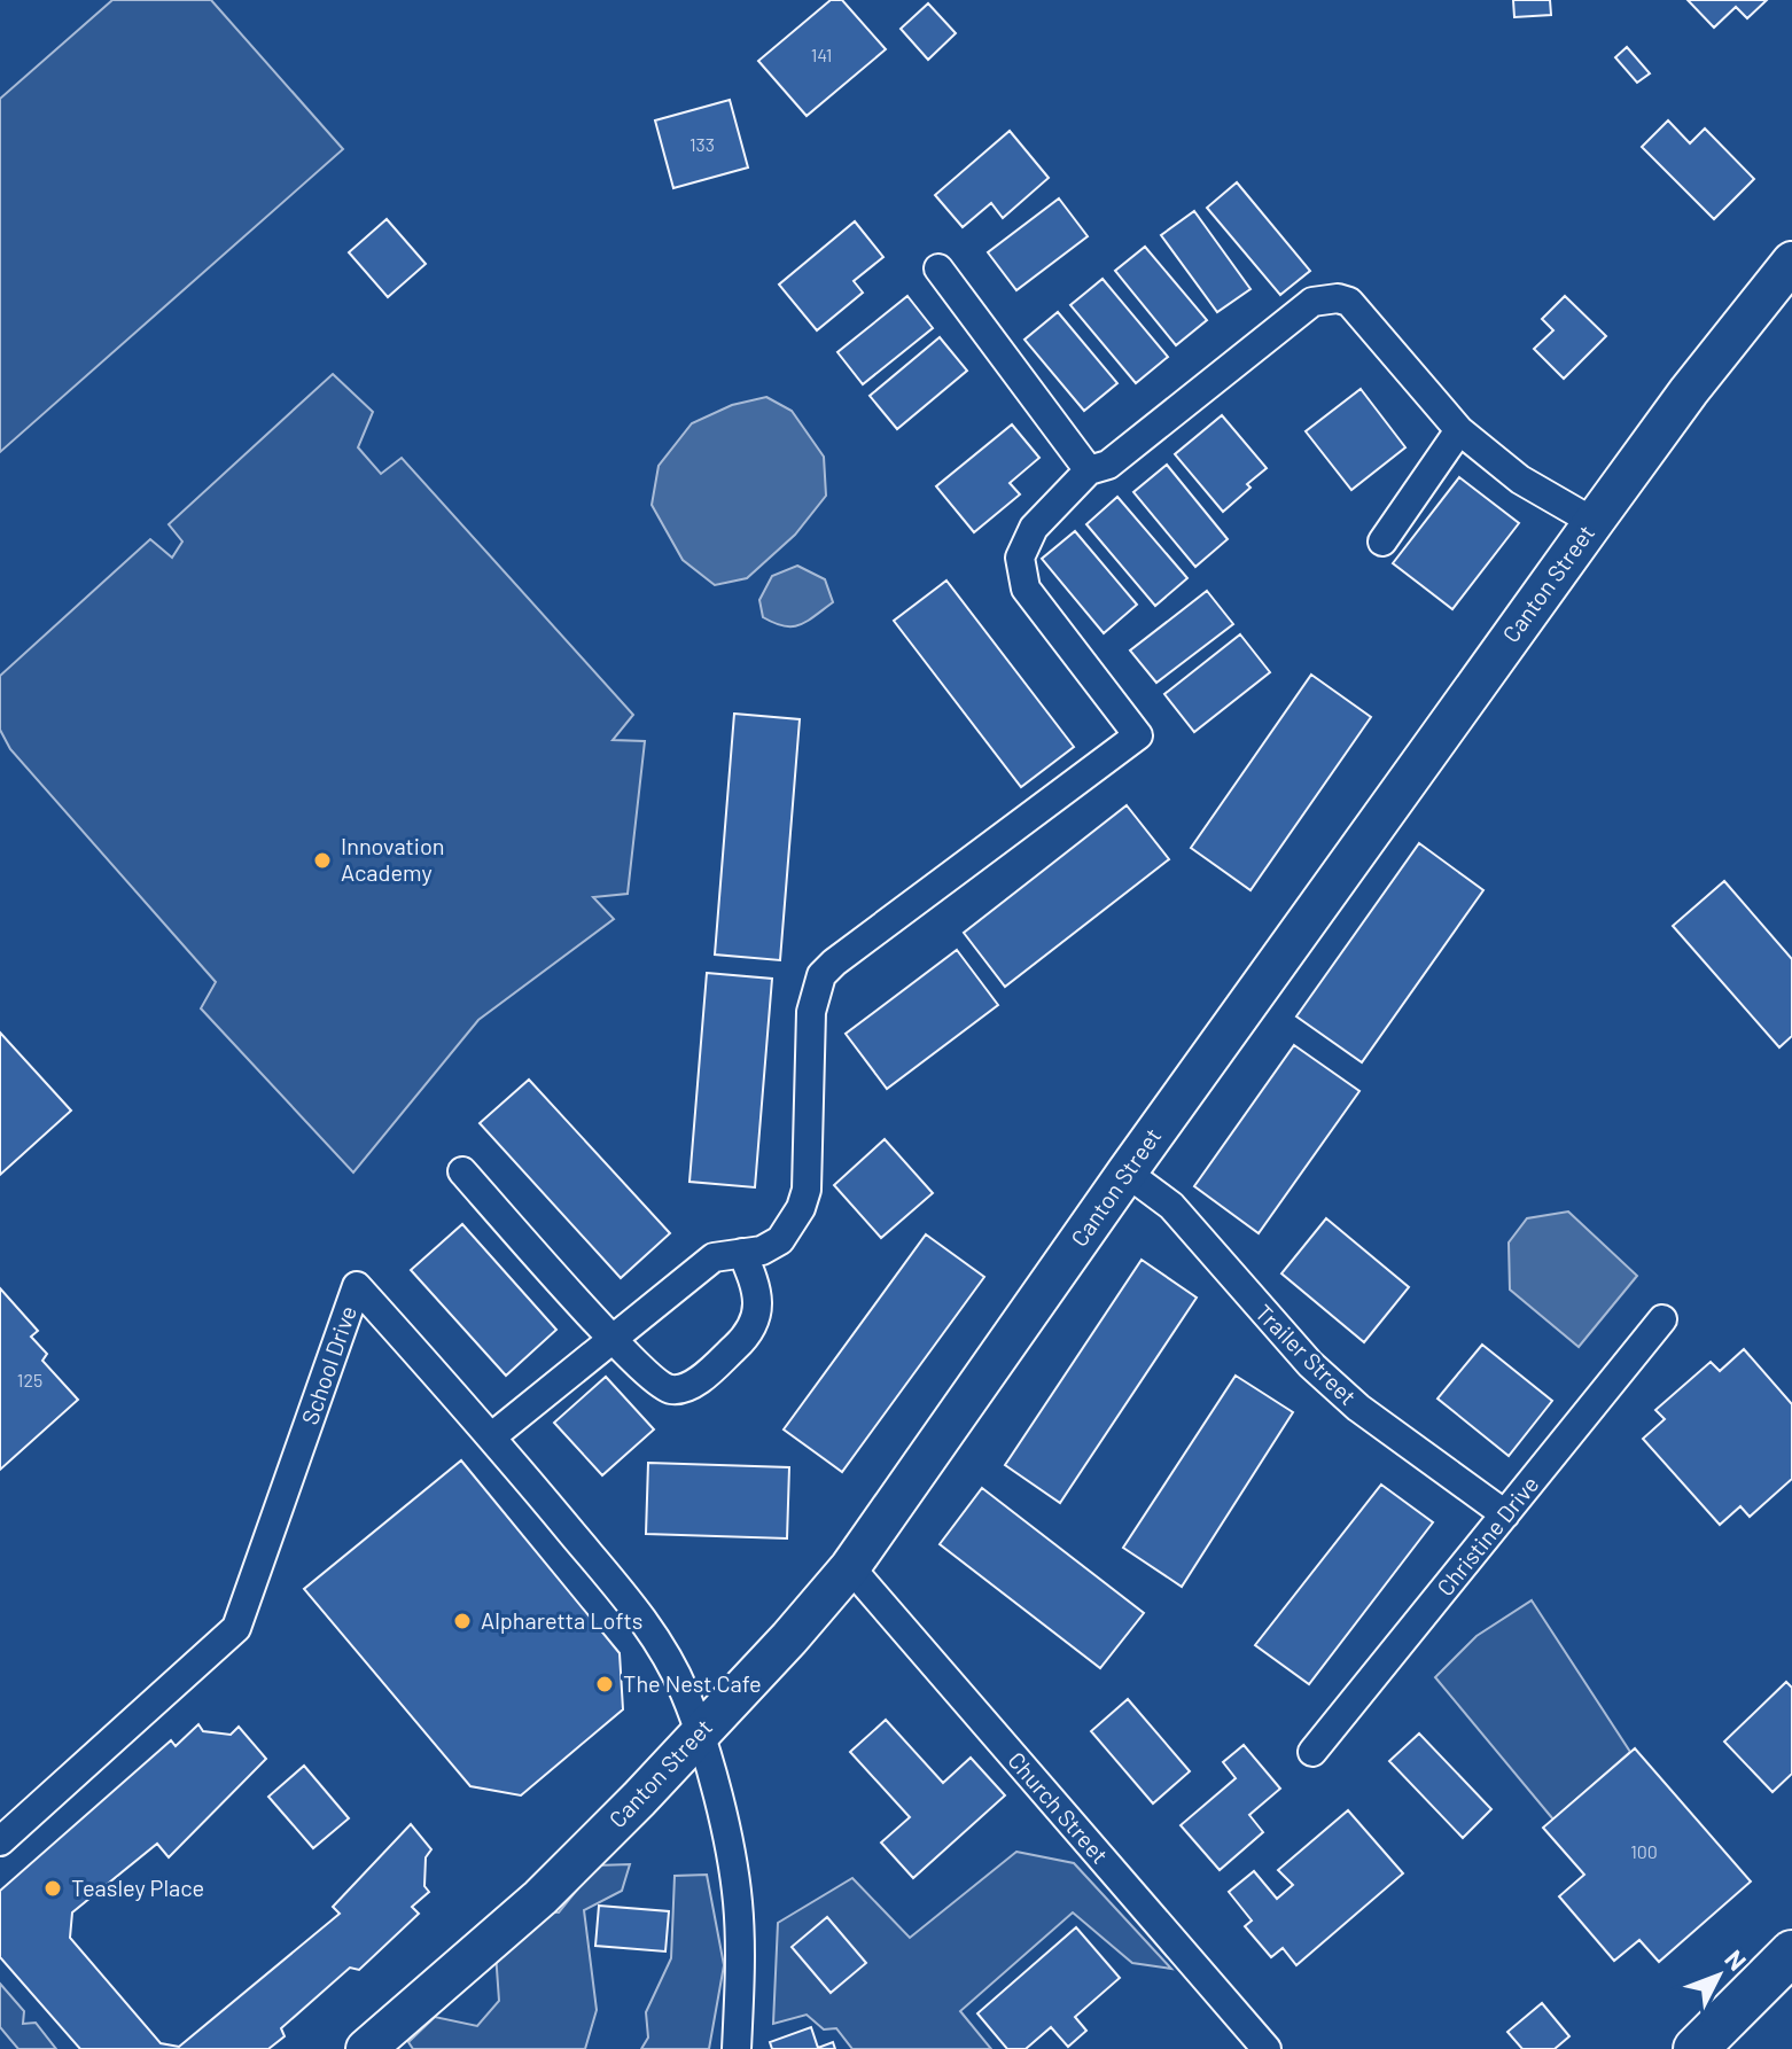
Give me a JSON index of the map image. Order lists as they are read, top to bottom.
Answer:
{
  "streets": {
    "street": [
      "Canton Street",
      "Trailer Street",
      "School Drive",
      "Christine Drive",
      "Church Street"
    ]
  },
  "crossings": [
    ["Canton Street", "Trailer Street"],
    ["Canton Street", "School Drive"],
    ["Canton Street", "Church Street"],
    ["Trailer Street", "Christine Drive"]
  ],
  "places": [
    "Innovation Academy",
    "Alpharetta Lofts",
    "The Nest Cafe",
    "Teasley Place"
  ],
  "house_numbers": [
    "141",
    "133",
    "125",
    "100"
  ],
  "north": "top right"
}
